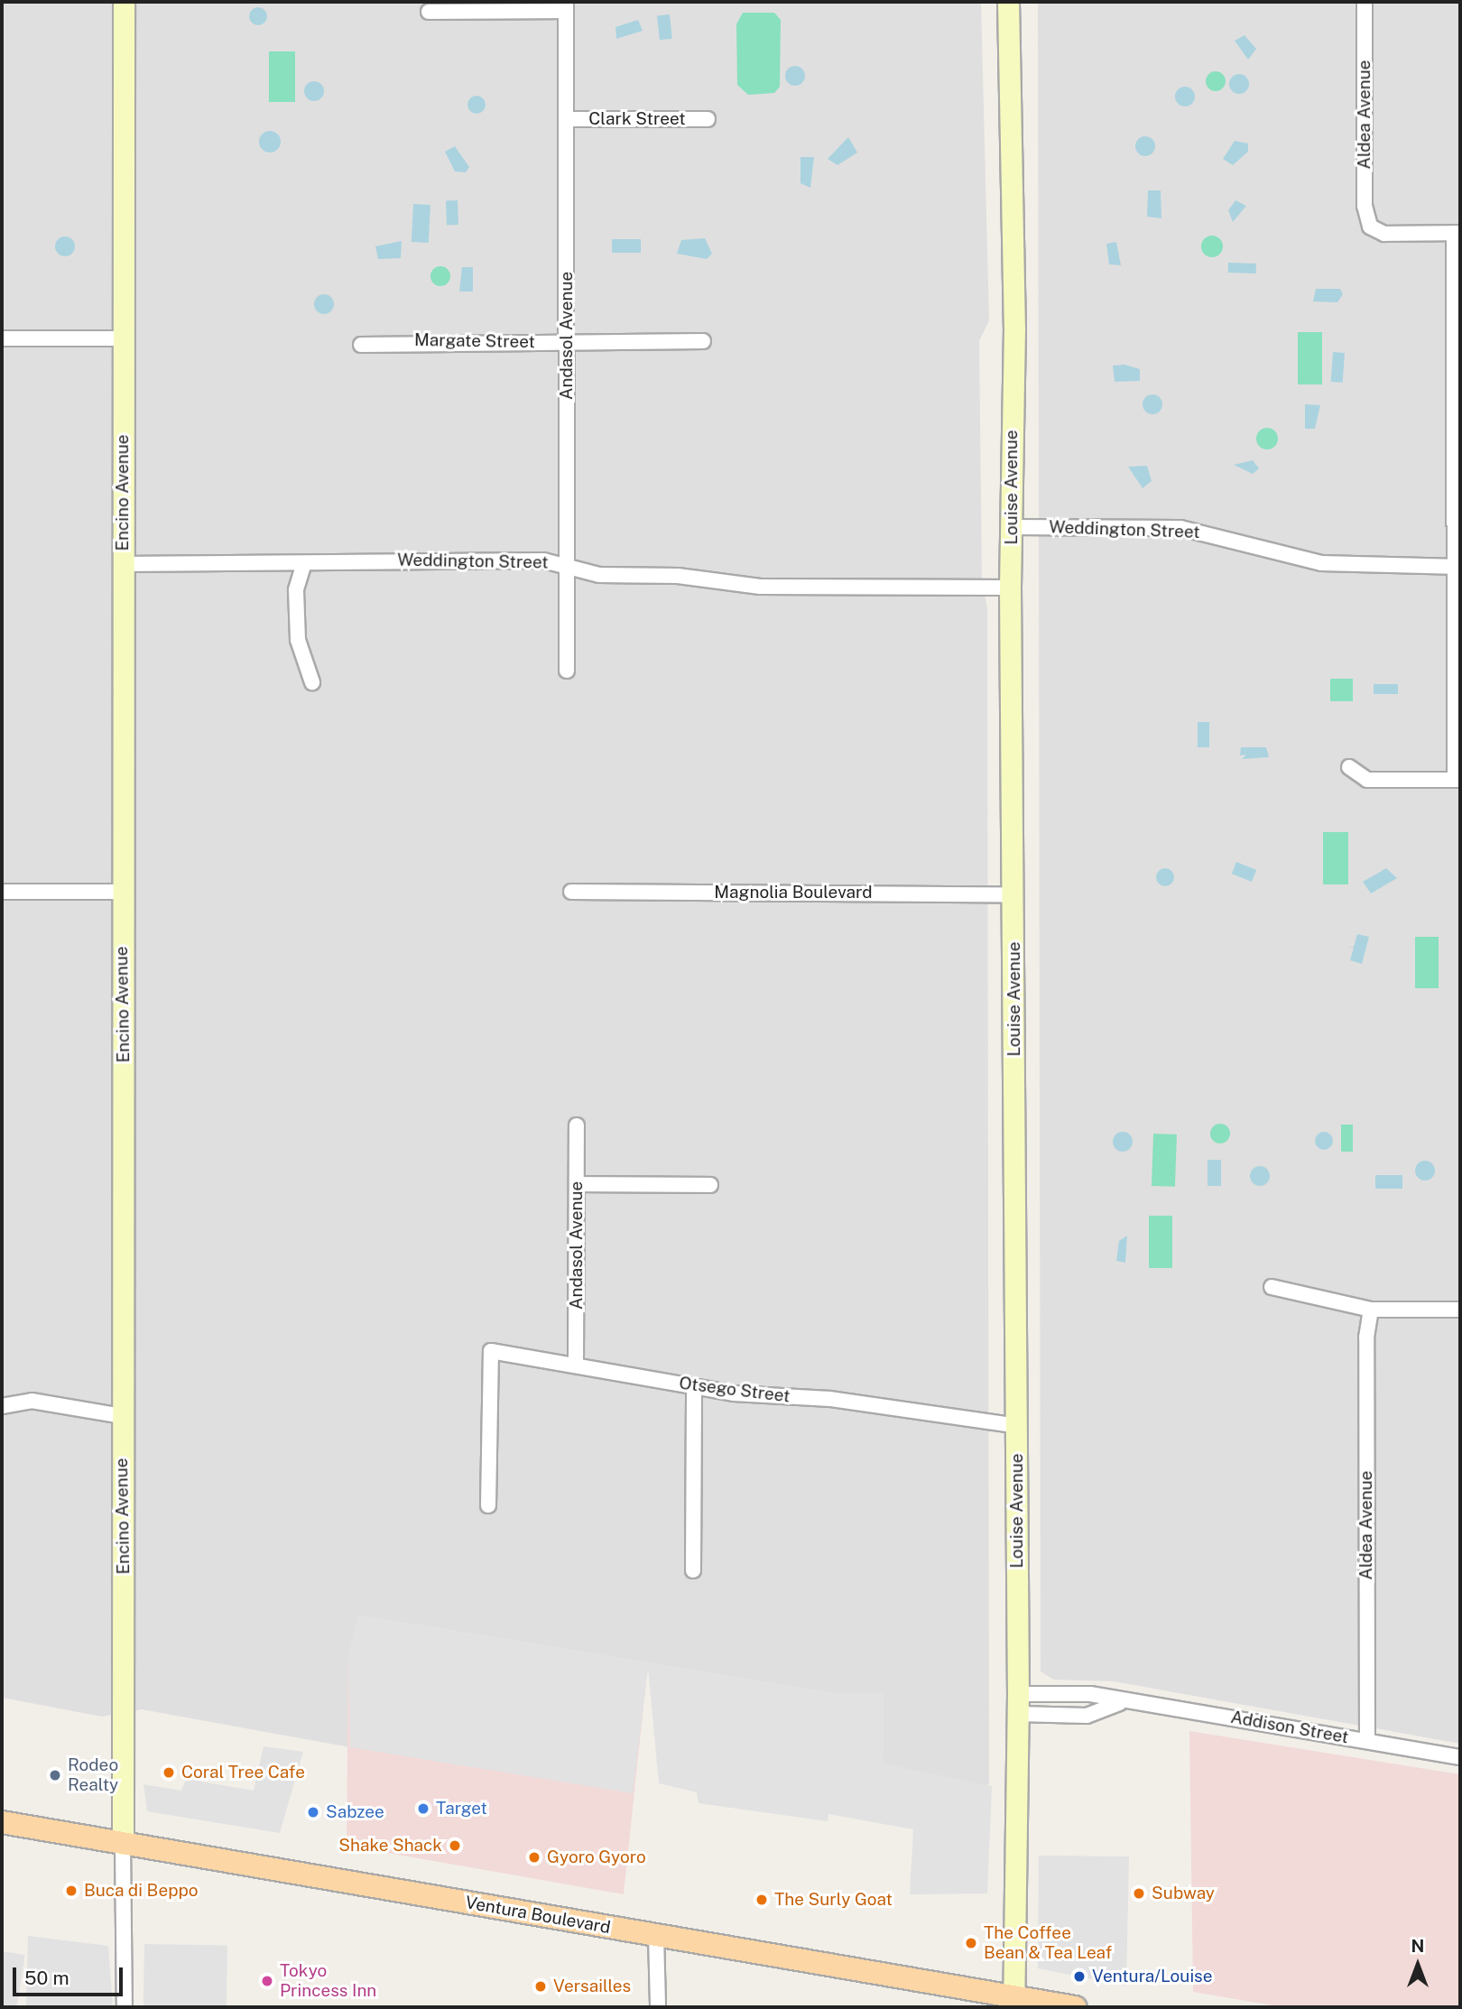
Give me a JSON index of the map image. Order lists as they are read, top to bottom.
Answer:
{
  "streets": {
    "main road": ["Ventura Boulevard"],
    "street": [
      "Aldea Avenue",
      "Clark Street",
      "Andasol Avenue",
      "Margate Street",
      "Louise Avenue",
      "Encino Avenue",
      "Weddington Street",
      "Magnolia Boulevard",
      "Otsego Street",
      "Addison Street"
    ]
  },
  "crossings": [
    ["Aldea Avenue", "Addison Street"],
    ["Clark Street", "Andasol Avenue"],
    ["Andasol Avenue", "Margate Street"],
    ["Andasol Avenue", "Weddington Street"],
    ["Andasol Avenue", "Otsego Street"],
    ["Louise Avenue", "Weddington Street"],
    ["Louise Avenue", "Magnolia Boulevard"],
    ["Louise Avenue", "Otsego Street"],
    ["Louise Avenue", "Addison Street"],
    ["Louise Avenue", "Ventura Boulevard"],
    ["Encino Avenue", "Weddington Street"],
    ["Encino Avenue", "Ventura Boulevard"]
  ],
  "places": [
    "Coral Tree Cafe",
    "Rodeo Realty",
    "Target",
    "Sabzee",
    "Shake Shack",
    "Gyoro Gyoro",
    "Buca di Beppo",
    "Subway",
    "The Surly Goat",
    "The Coffee Bean & Tea Leaf",
    "Ventura/Louise",
    "Tokyo Princess Inn",
    "Versailles"
  ],
  "scale_bar": "50 m",
  "north": "top"
}
